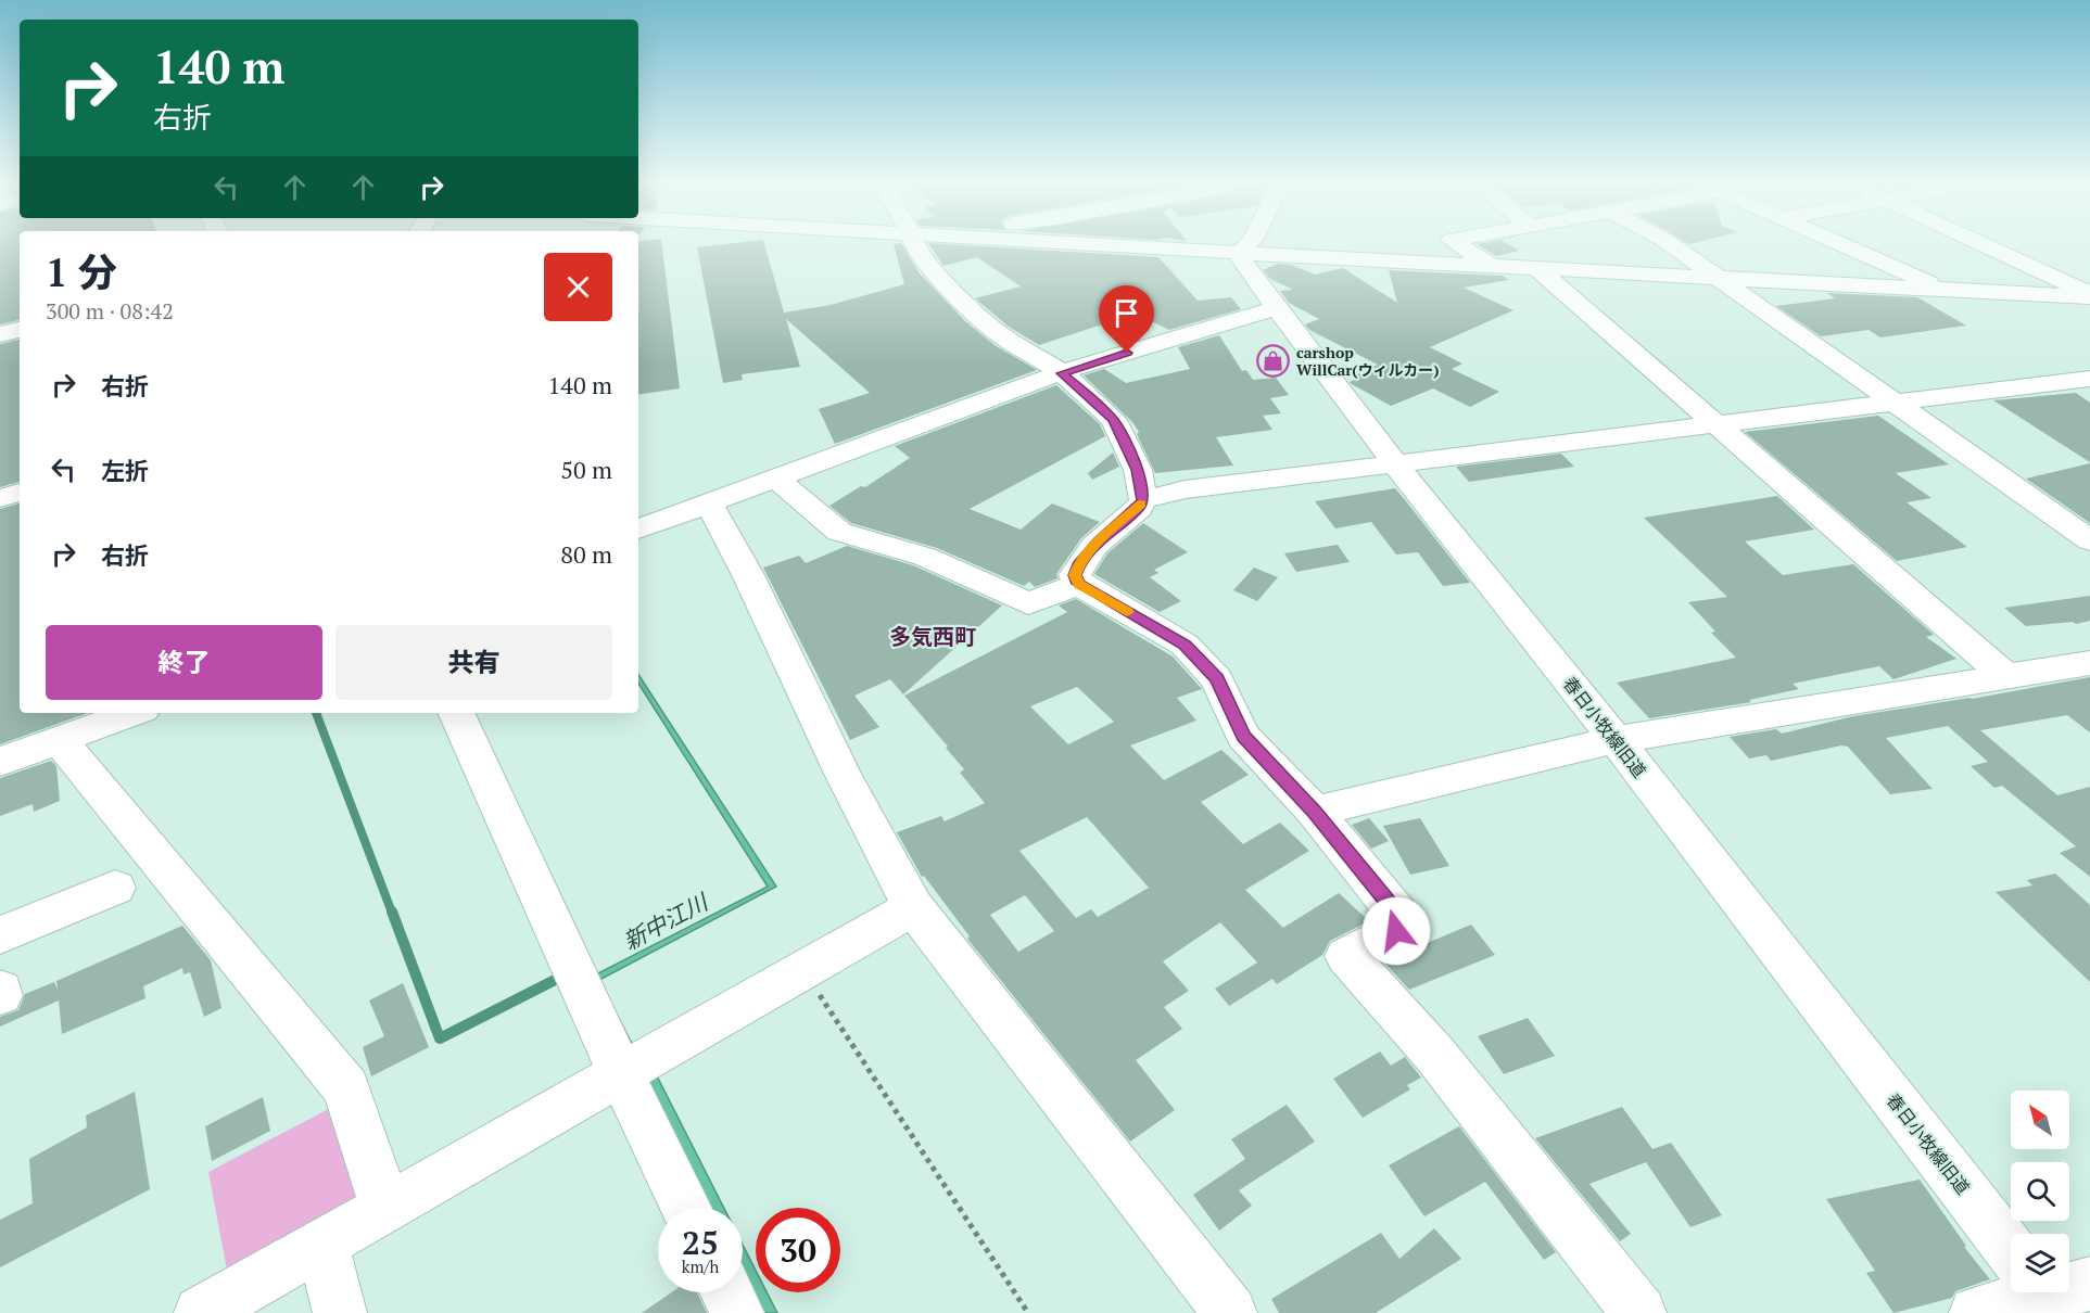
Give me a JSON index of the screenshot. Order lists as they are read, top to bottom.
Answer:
{
  "streets": {
    "street": ["春日小牧線旧道"]
  },
  "districts": ["多気西町"],
  "water": ["新中江川"],
  "places": {
    "shop": ["carshop WillCar(ウィルカー)"]
  },
  "north": "top left",
  "page": {
    "turn": ["140 m", "右折"],
    "heading": ["1 分", "300 m · 08:42"],
    "list": [
      {
        "name": "右折",
        "value": "140 m"
      },
      {
        "name": "左折",
        "value": "50 m"
      },
      {
        "name": "右折",
        "value": "80 m"
      }
    ],
    "buttons": ["終了", "共有"],
    "speed": "25 km/h",
    "limit": "30"
  }
}
